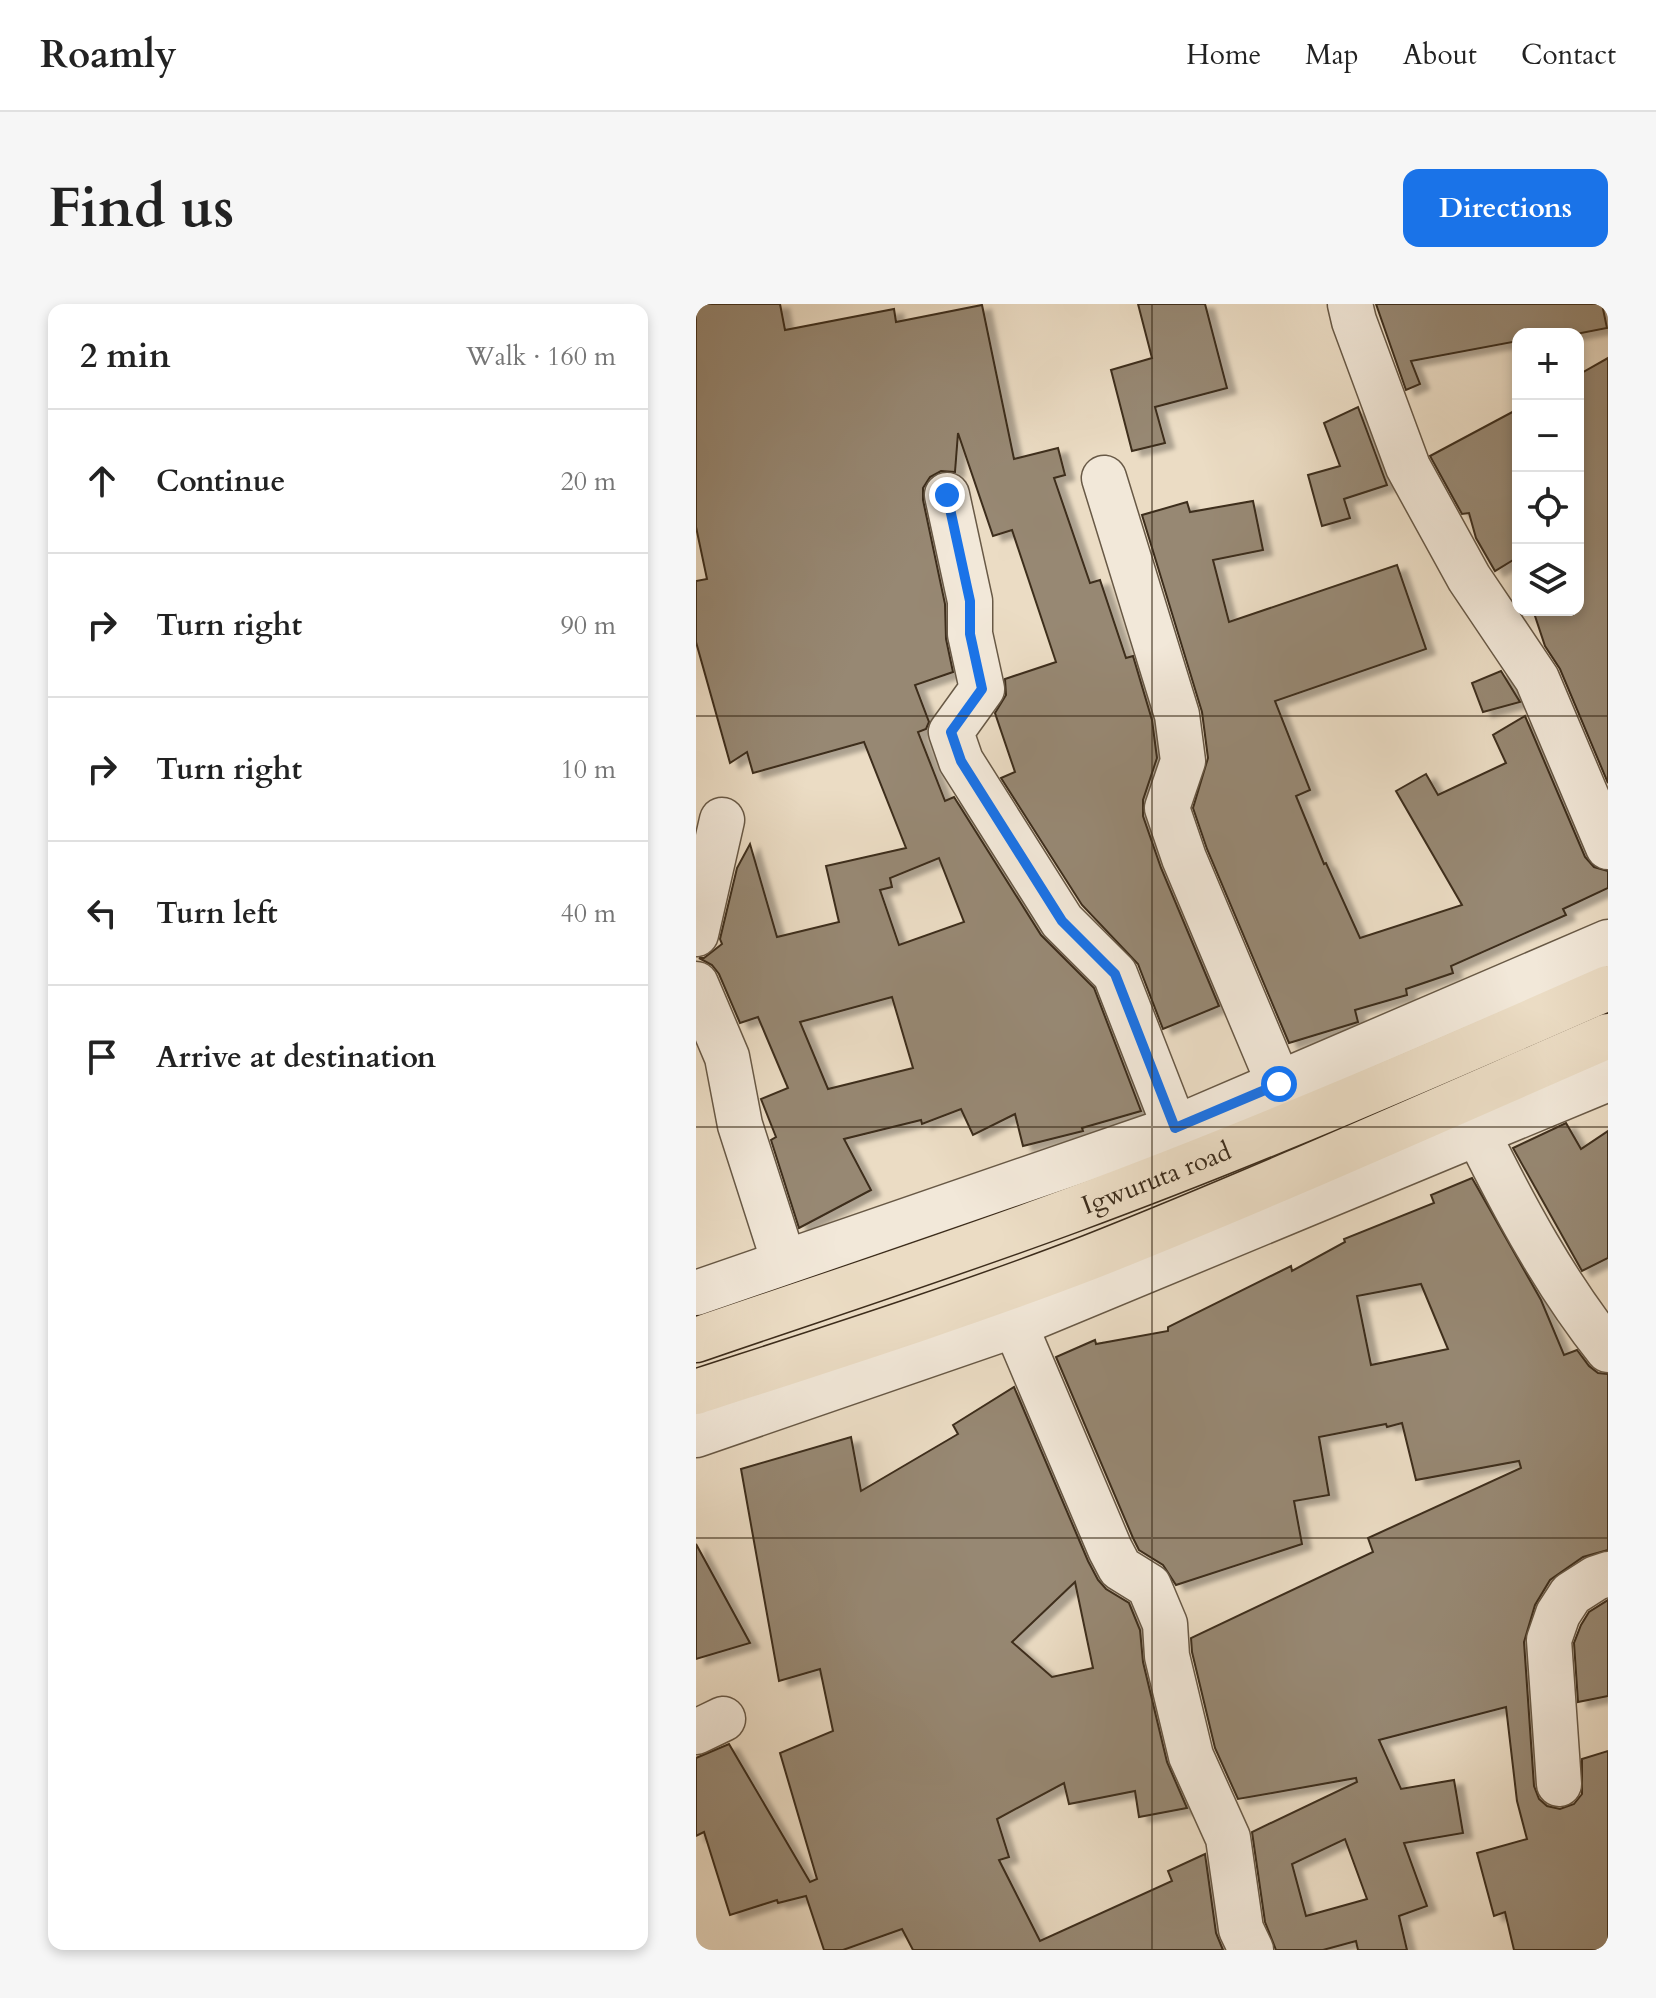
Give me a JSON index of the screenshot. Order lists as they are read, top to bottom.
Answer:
{
  "streets": {
    "main road": ["Igwuruta road"]
  },
  "page": {
    "header": "Roamly",
    "nav": [
      "Home",
      "Map",
      "About",
      "Contact"
    ],
    "buttons": "Directions",
    "title": "Find us",
    "heading": ["2 min", "Walk · 160 m"],
    "map_buttons": ["+", "−"],
    "list": [
      ["Continue", "20 m"],
      ["Turn right", "90 m"],
      ["Turn right", "10 m"],
      ["Turn left", "40 m"],
      "Arrive at destination"
    ]
  }
}
